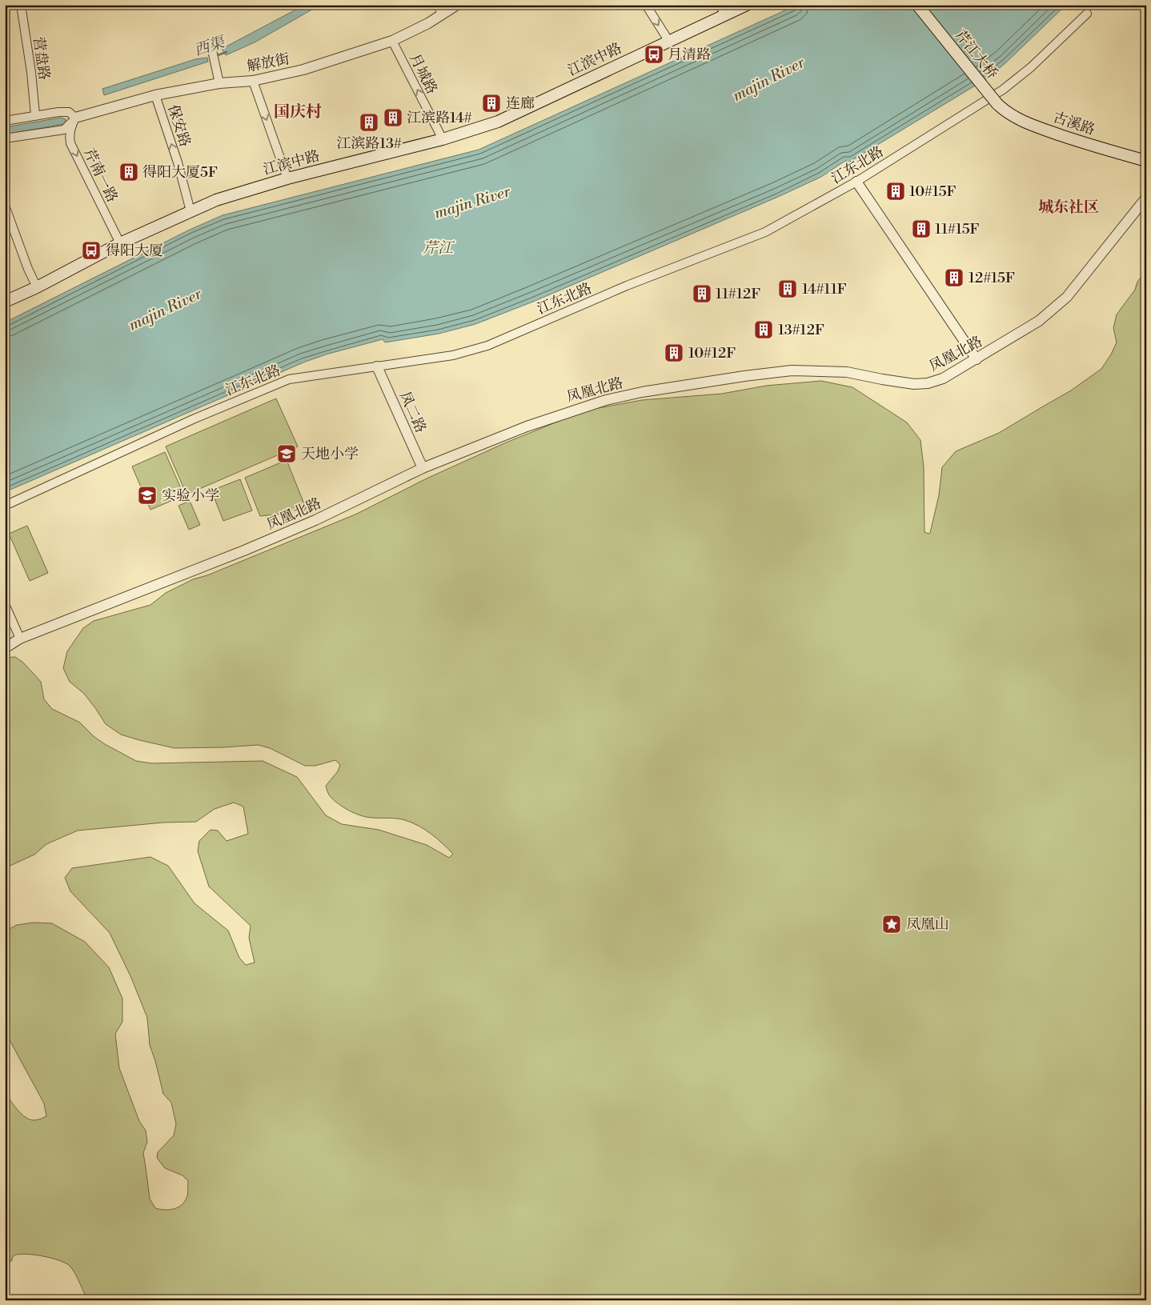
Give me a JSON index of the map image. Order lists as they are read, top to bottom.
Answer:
{
  "streets": {
    "main road": ["芹江大桥", "江滨中路", "古溪路"],
    "street": [
      "营盘路",
      "解放街",
      "月城路",
      "保安路",
      "江东北路",
      "芹南一路",
      "凤凰北路",
      "凤二路"
    ]
  },
  "crossings": [
    ["芹江大桥", "古溪路"],
    ["江滨中路", "月城路"],
    ["江滨中路", "保安路"],
    ["江滨中路", "芹南一路"],
    ["解放街", "月城路"],
    ["解放街", "保安路"],
    ["解放街", "芹南一路"],
    ["江东北路", "凤二路"],
    ["凤凰北路", "凤二路"]
  ],
  "one_way": ["月城路", "保安路", "芹南一路"],
  "districts": ["国庆村", "城东社区"],
  "water": ["西渠", "majin River", "芹江"],
  "places": {
    "bus stop": ["月清路", "得阳大厦"],
    "building": [
      "连廊",
      "江滨路14#",
      "江滨路13#",
      "得阳大厦5F",
      "10#15F",
      "11#15F",
      "12#15F",
      "14#11F",
      "11#12F",
      "13#12F",
      "10#12F"
    ],
    "school or university": ["天地小学", "实验小学"],
    "place": ["凤凰山"]
  }
}
